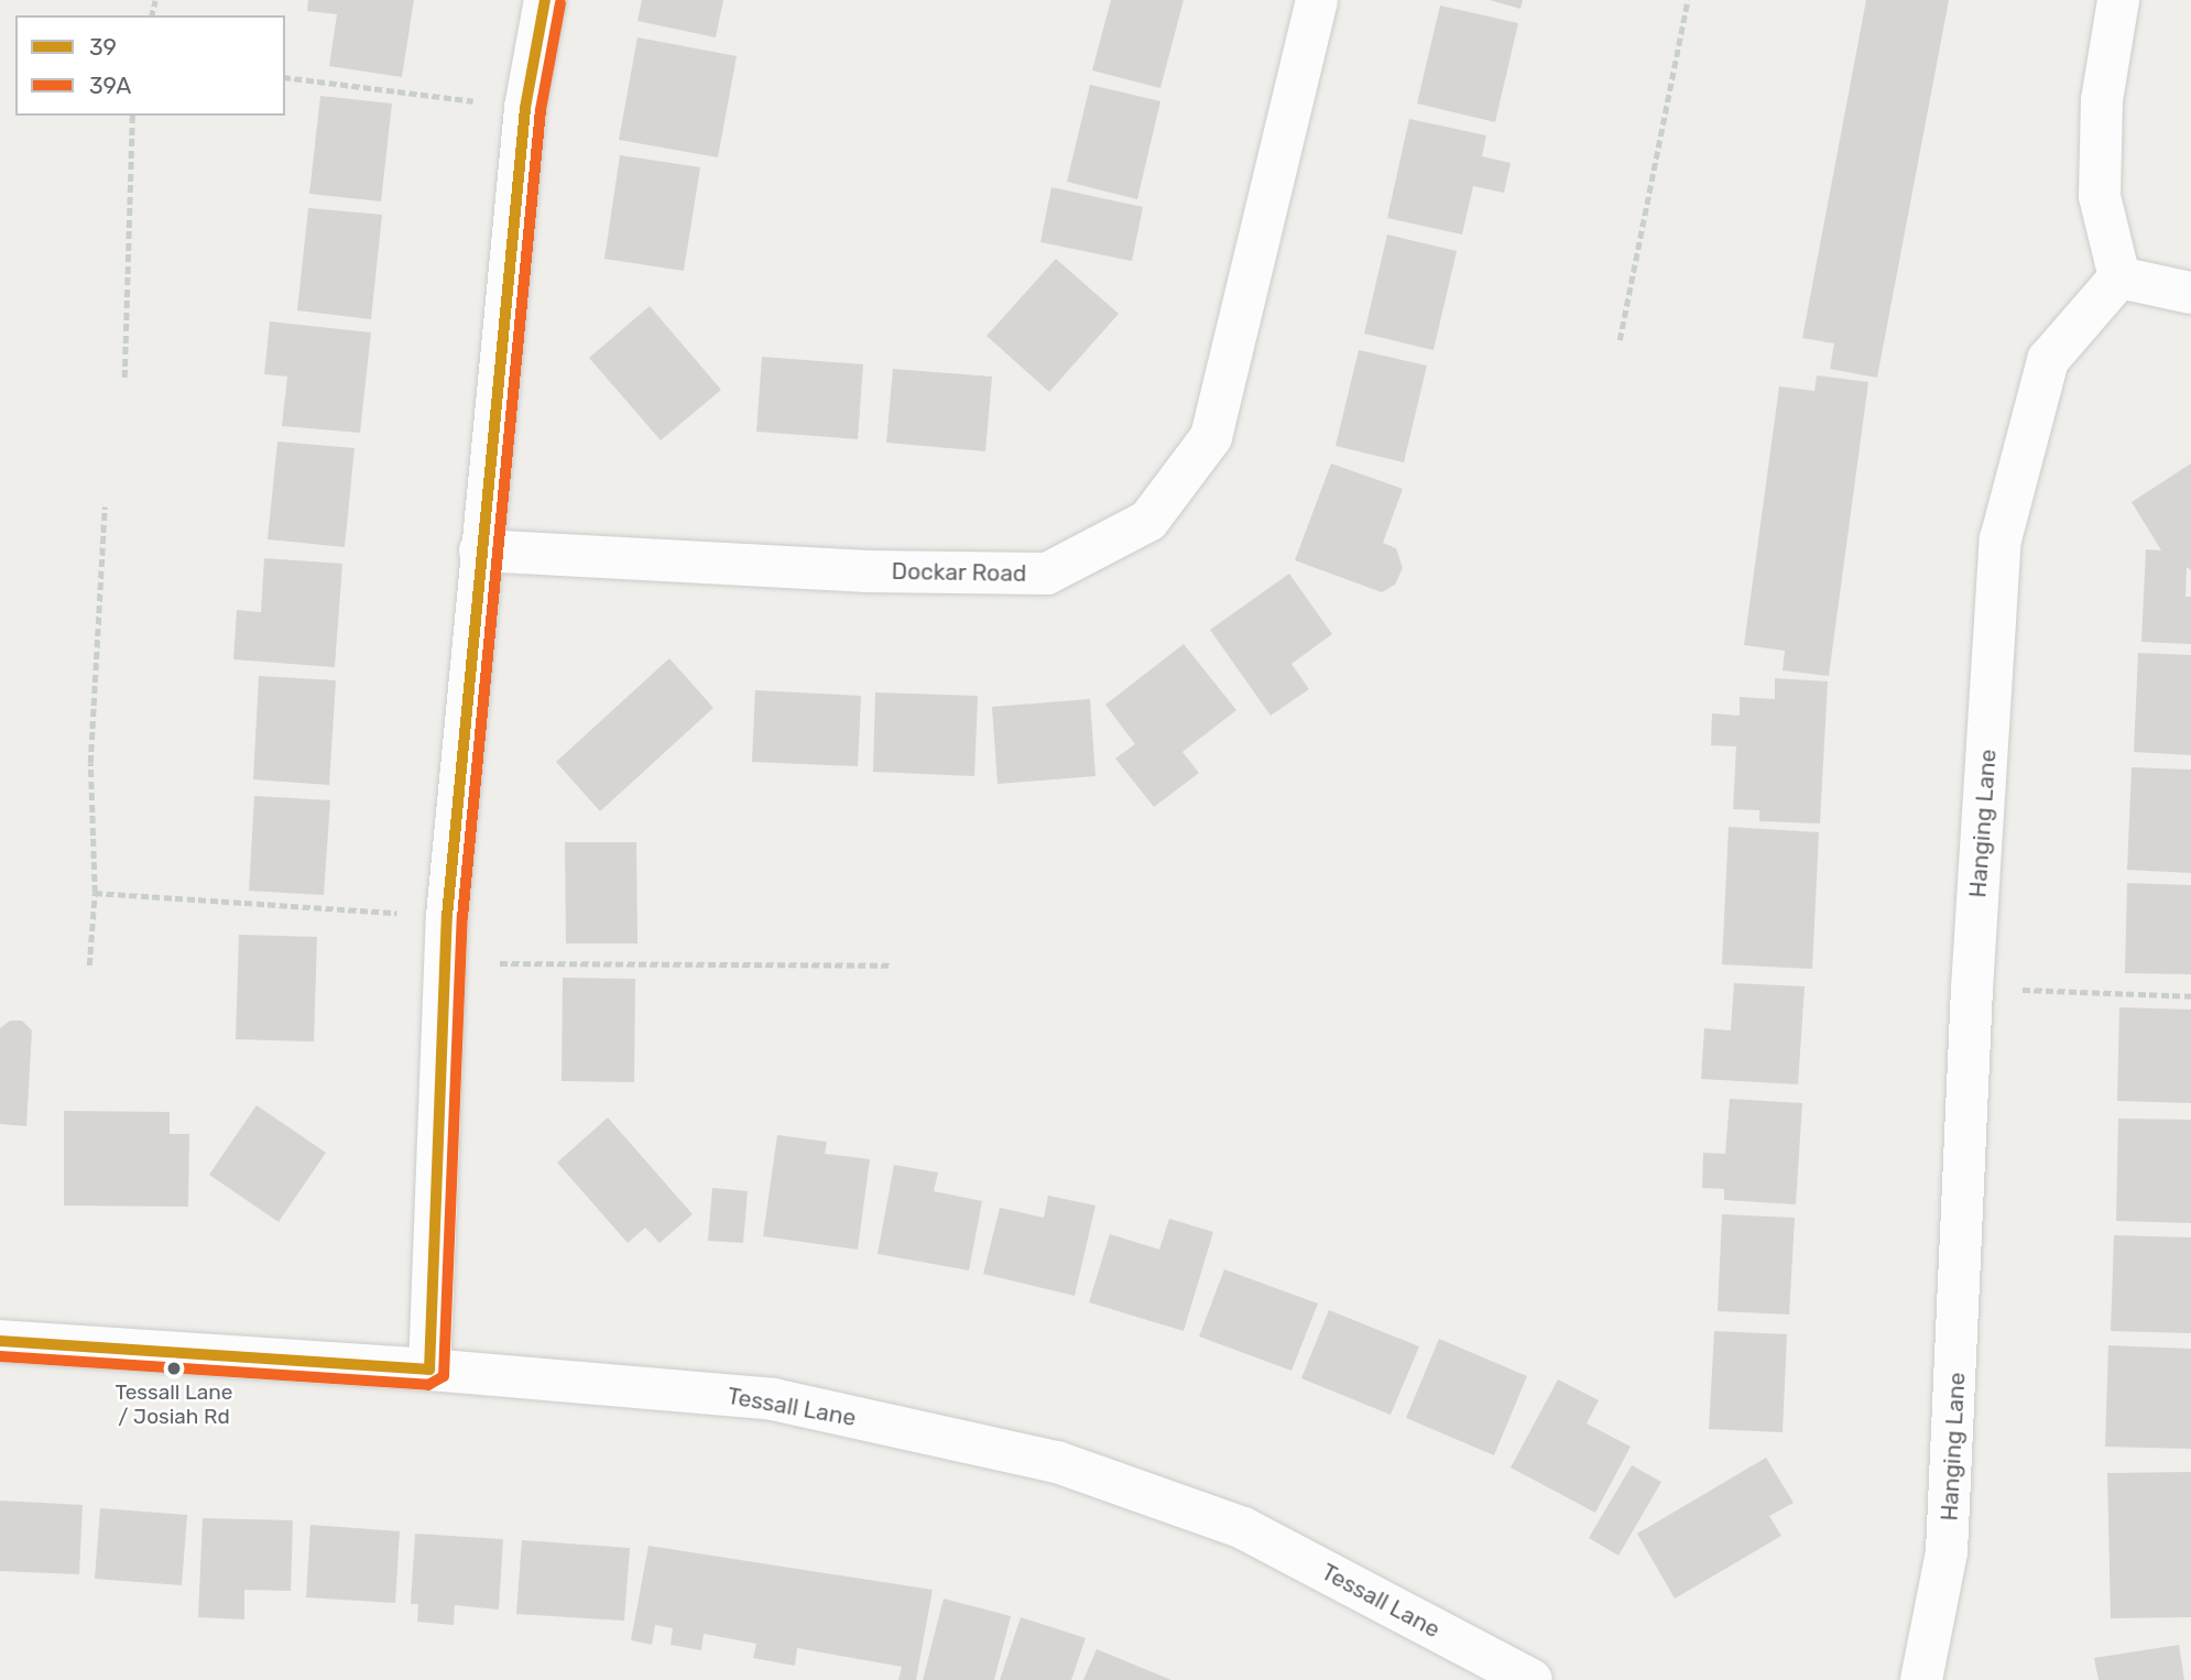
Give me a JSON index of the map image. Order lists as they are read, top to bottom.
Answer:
{
  "streets": {
    "street": ["Dockar Road", "Hanging Lane", "Tessall Lane"]
  },
  "places": ["Tessall Lane / Josiah Rd"],
  "lines": ["transit line 39", "transit line 39A"],
  "legend": ["39", "39A"]
}
